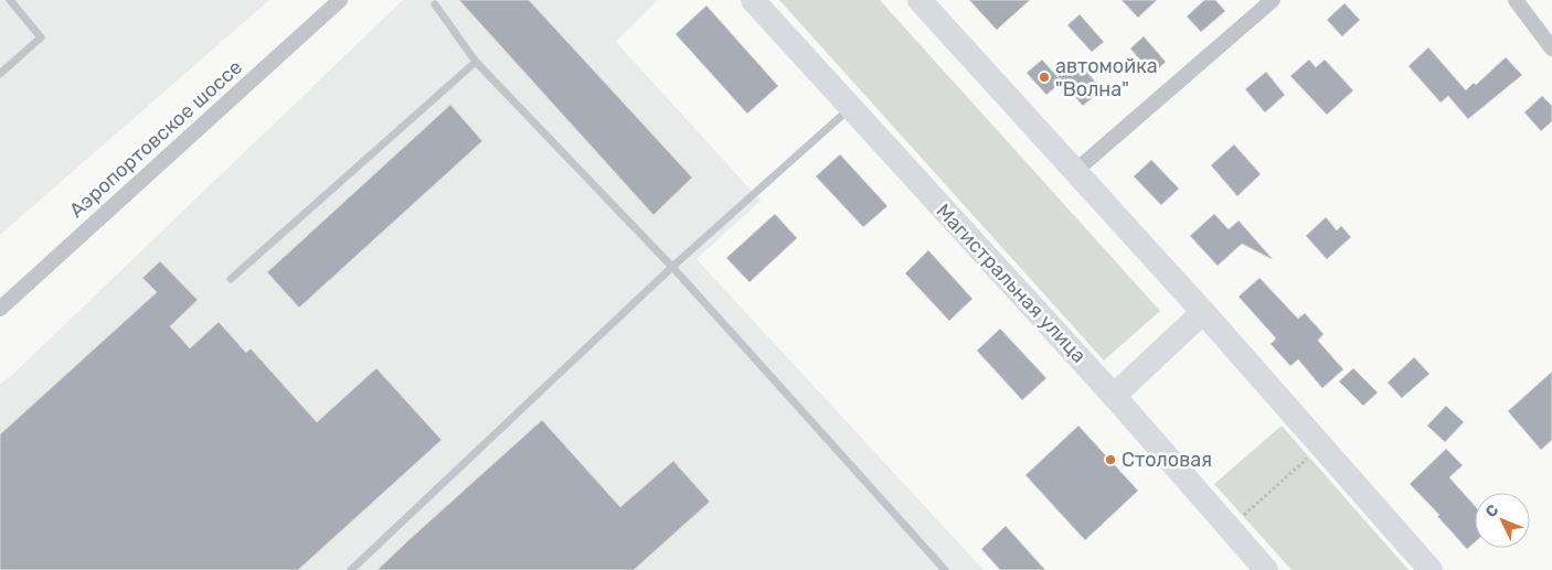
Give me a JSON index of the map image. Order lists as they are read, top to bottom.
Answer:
{
  "streets": {
    "main road": ["Магистральная улица"],
    "street": ["Аэропортовское шоссе"]
  },
  "places": ["автомойка \"Волна\"", "Столовая"],
  "north": "top left"
}
